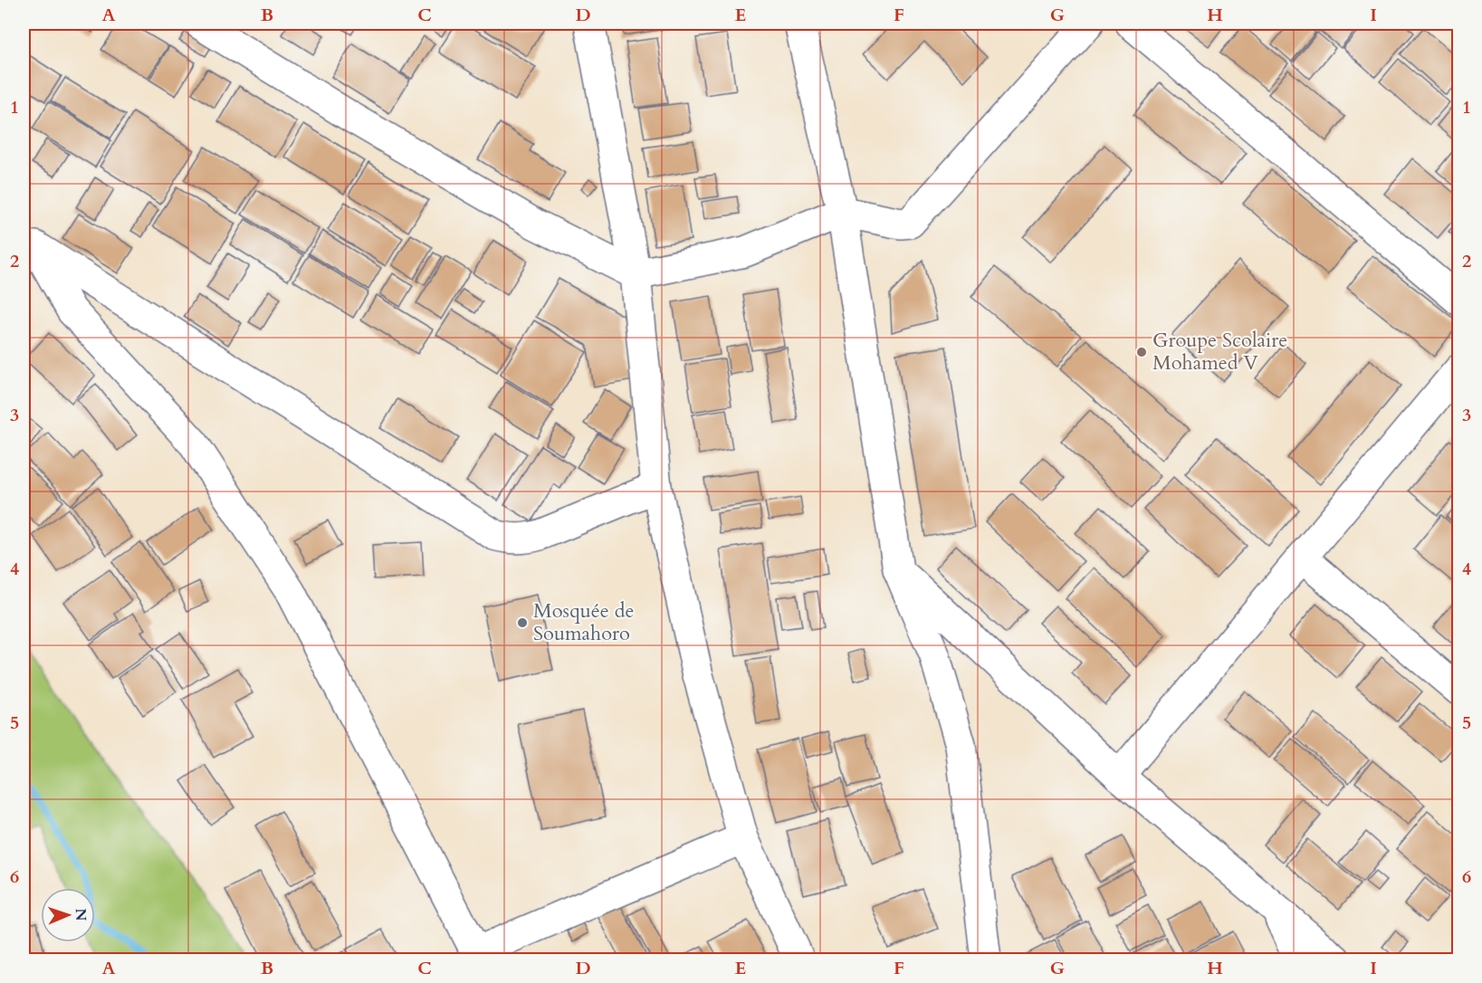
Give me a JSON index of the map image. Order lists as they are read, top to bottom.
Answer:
{
  "places": ["Groupe Scolaire Mohamed V", "Mosquée de Soumahoro"],
  "north": "right",
  "grid": {
    "columns": [
      "A",
      "B",
      "C",
      "D",
      "E",
      "F",
      "G",
      "H",
      "I"
    ],
    "rows": [
      "1",
      "2",
      "3",
      "4",
      "5",
      "6"
    ]
  }
}
